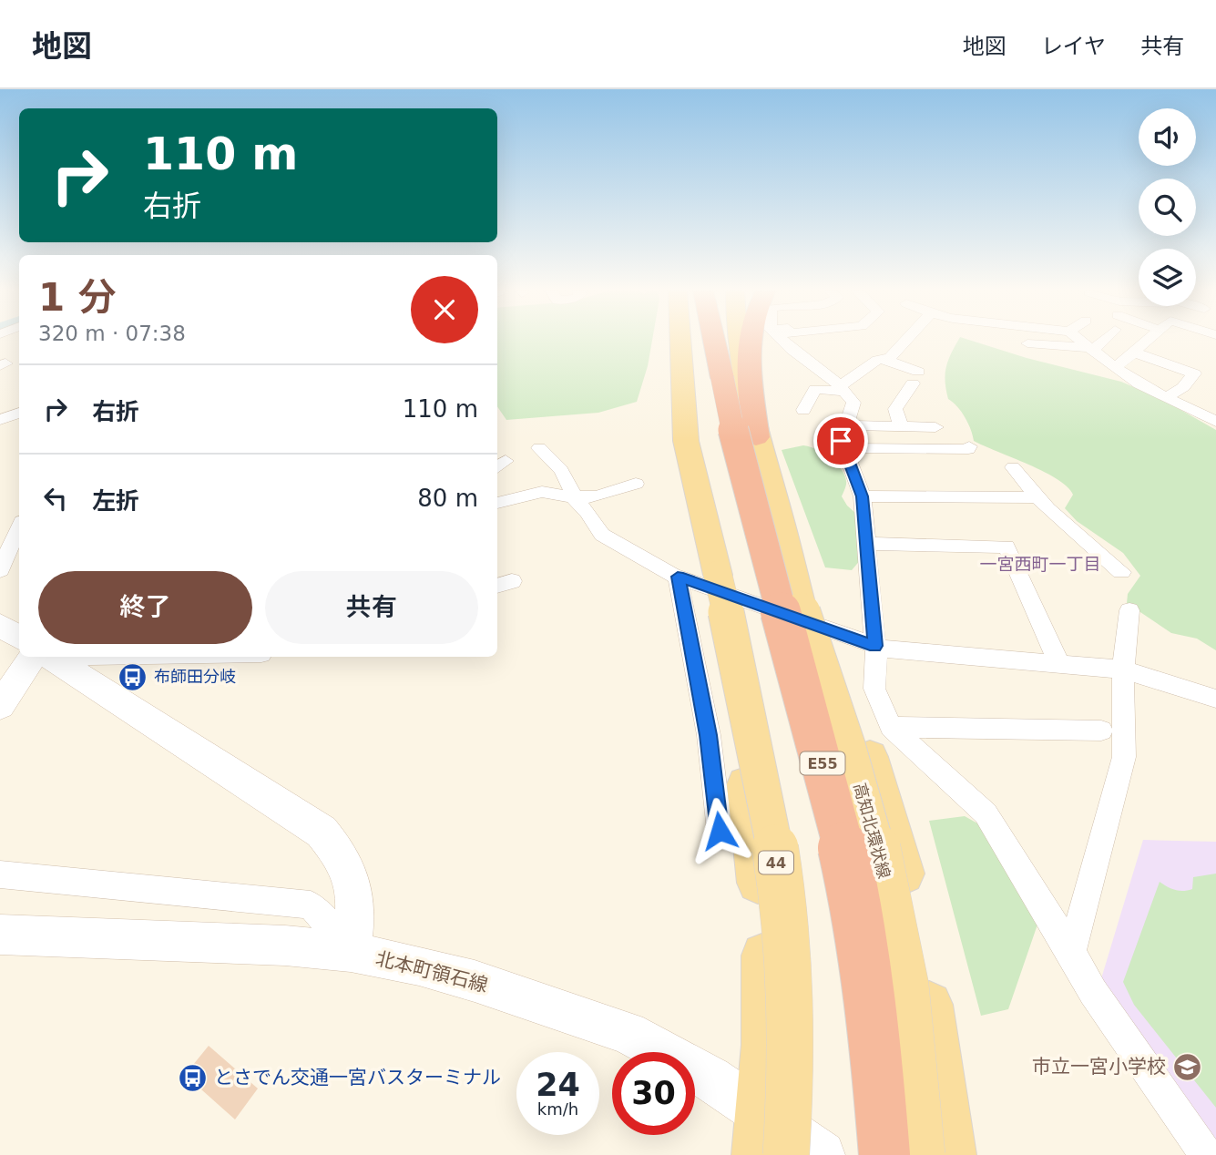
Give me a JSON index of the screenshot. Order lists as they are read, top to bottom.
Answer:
{
  "streets": {
    "highway": ["E55"],
    "main road": ["高知北環状線", "44", "北本町領石線"]
  },
  "crossings": [
    ["44", "北本町領石線"]
  ],
  "districts": ["一宮西町一丁目"],
  "places": {
    "bus stop": ["布師田分岐", "とさでん交通一宮バスターミナル"],
    "school or university": ["市立一宮小学校"]
  },
  "page": {
    "header": "地図",
    "nav": ["地図", "レイヤ", "共有"],
    "turn": ["110 m", "右折"],
    "heading": ["1 分", "320 m · 07:38"],
    "list": [
      {
        "name": "右折",
        "value": "110 m"
      },
      {
        "name": "左折",
        "value": "80 m"
      }
    ],
    "buttons": ["終了", "共有"],
    "speed": "24 km/h",
    "limit": "30"
  }
}
